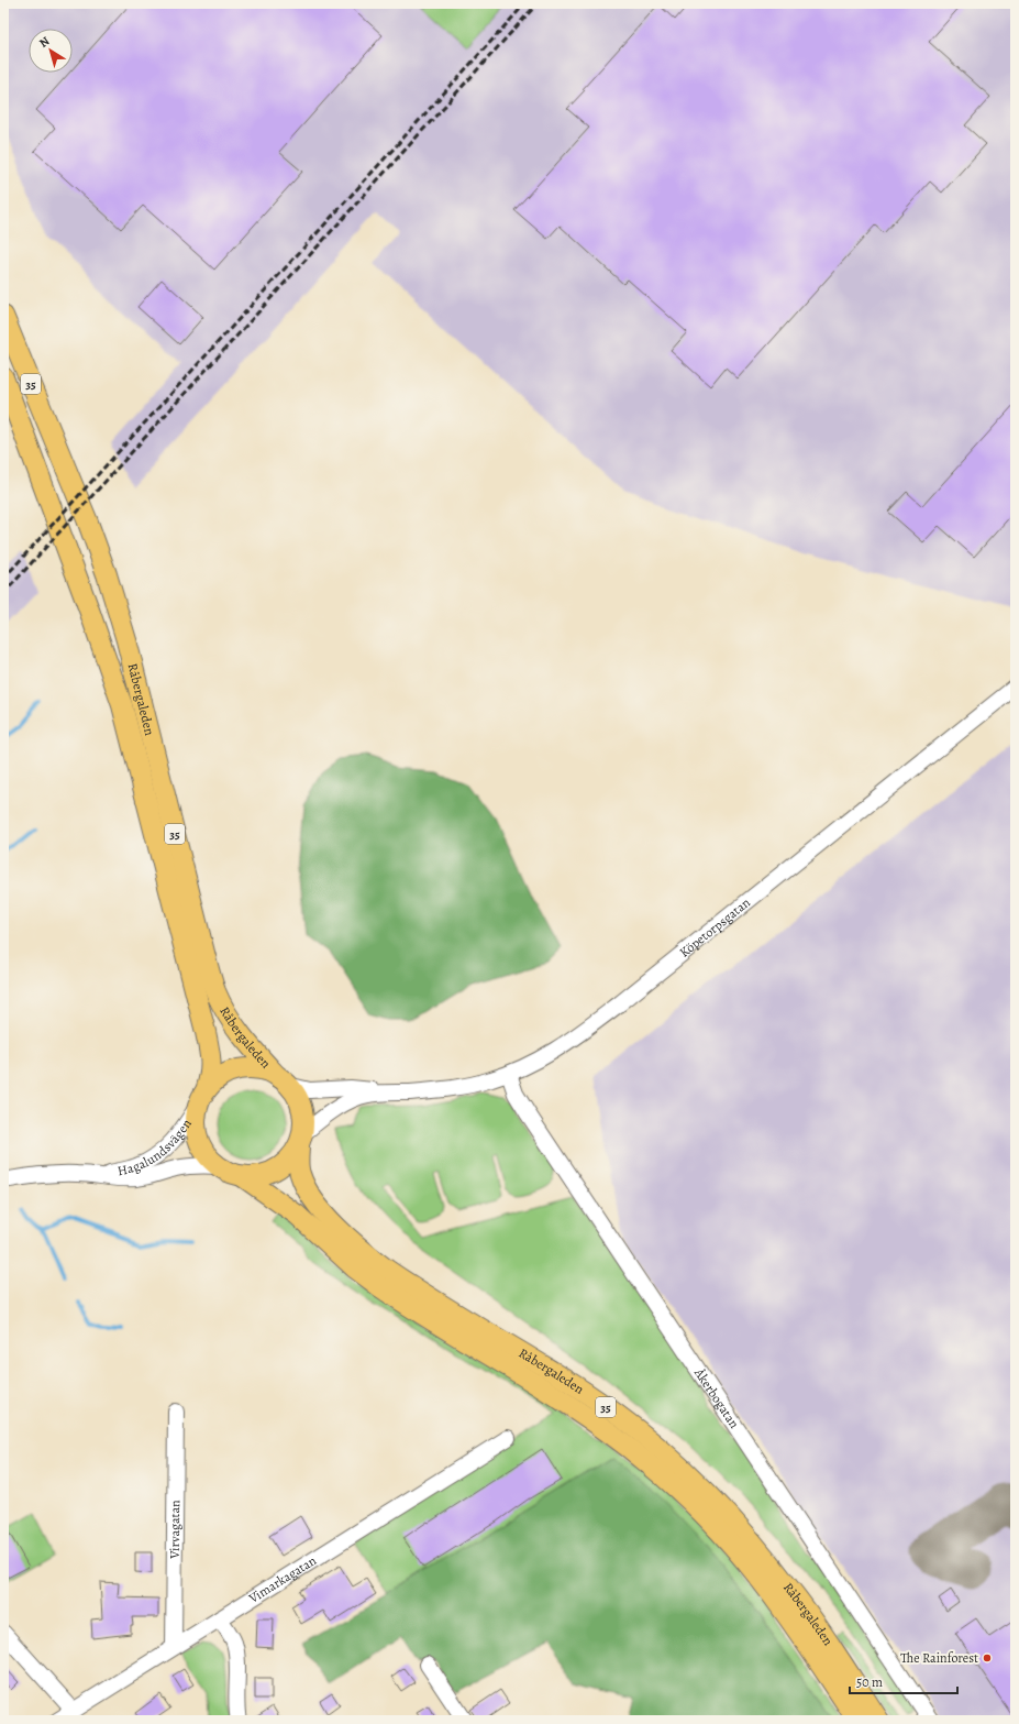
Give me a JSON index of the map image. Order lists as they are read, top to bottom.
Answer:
{
  "streets": {
    "main road": ["35", "Råbergaleden"],
    "street": [
      "Köpetorpsgatan",
      "Hagalundsvägen",
      "Åkerbogatan",
      "Virvagatan",
      "Vimarkagatan"
    ]
  },
  "crossings": [
    ["35", "Råbergaleden"],
    ["35", "Köpetorpsgatan"],
    ["35", "Hagalundsvägen"],
    ["Råbergaleden", "Köpetorpsgatan"],
    ["Råbergaleden", "Hagalundsvägen"],
    ["Köpetorpsgatan", "Hagalundsvägen"],
    ["Köpetorpsgatan", "Åkerbogatan"],
    ["Virvagatan", "Vimarkagatan"]
  ],
  "places": ["The Rainforest"],
  "scale_bar": "50 m",
  "north": "top left"
}
